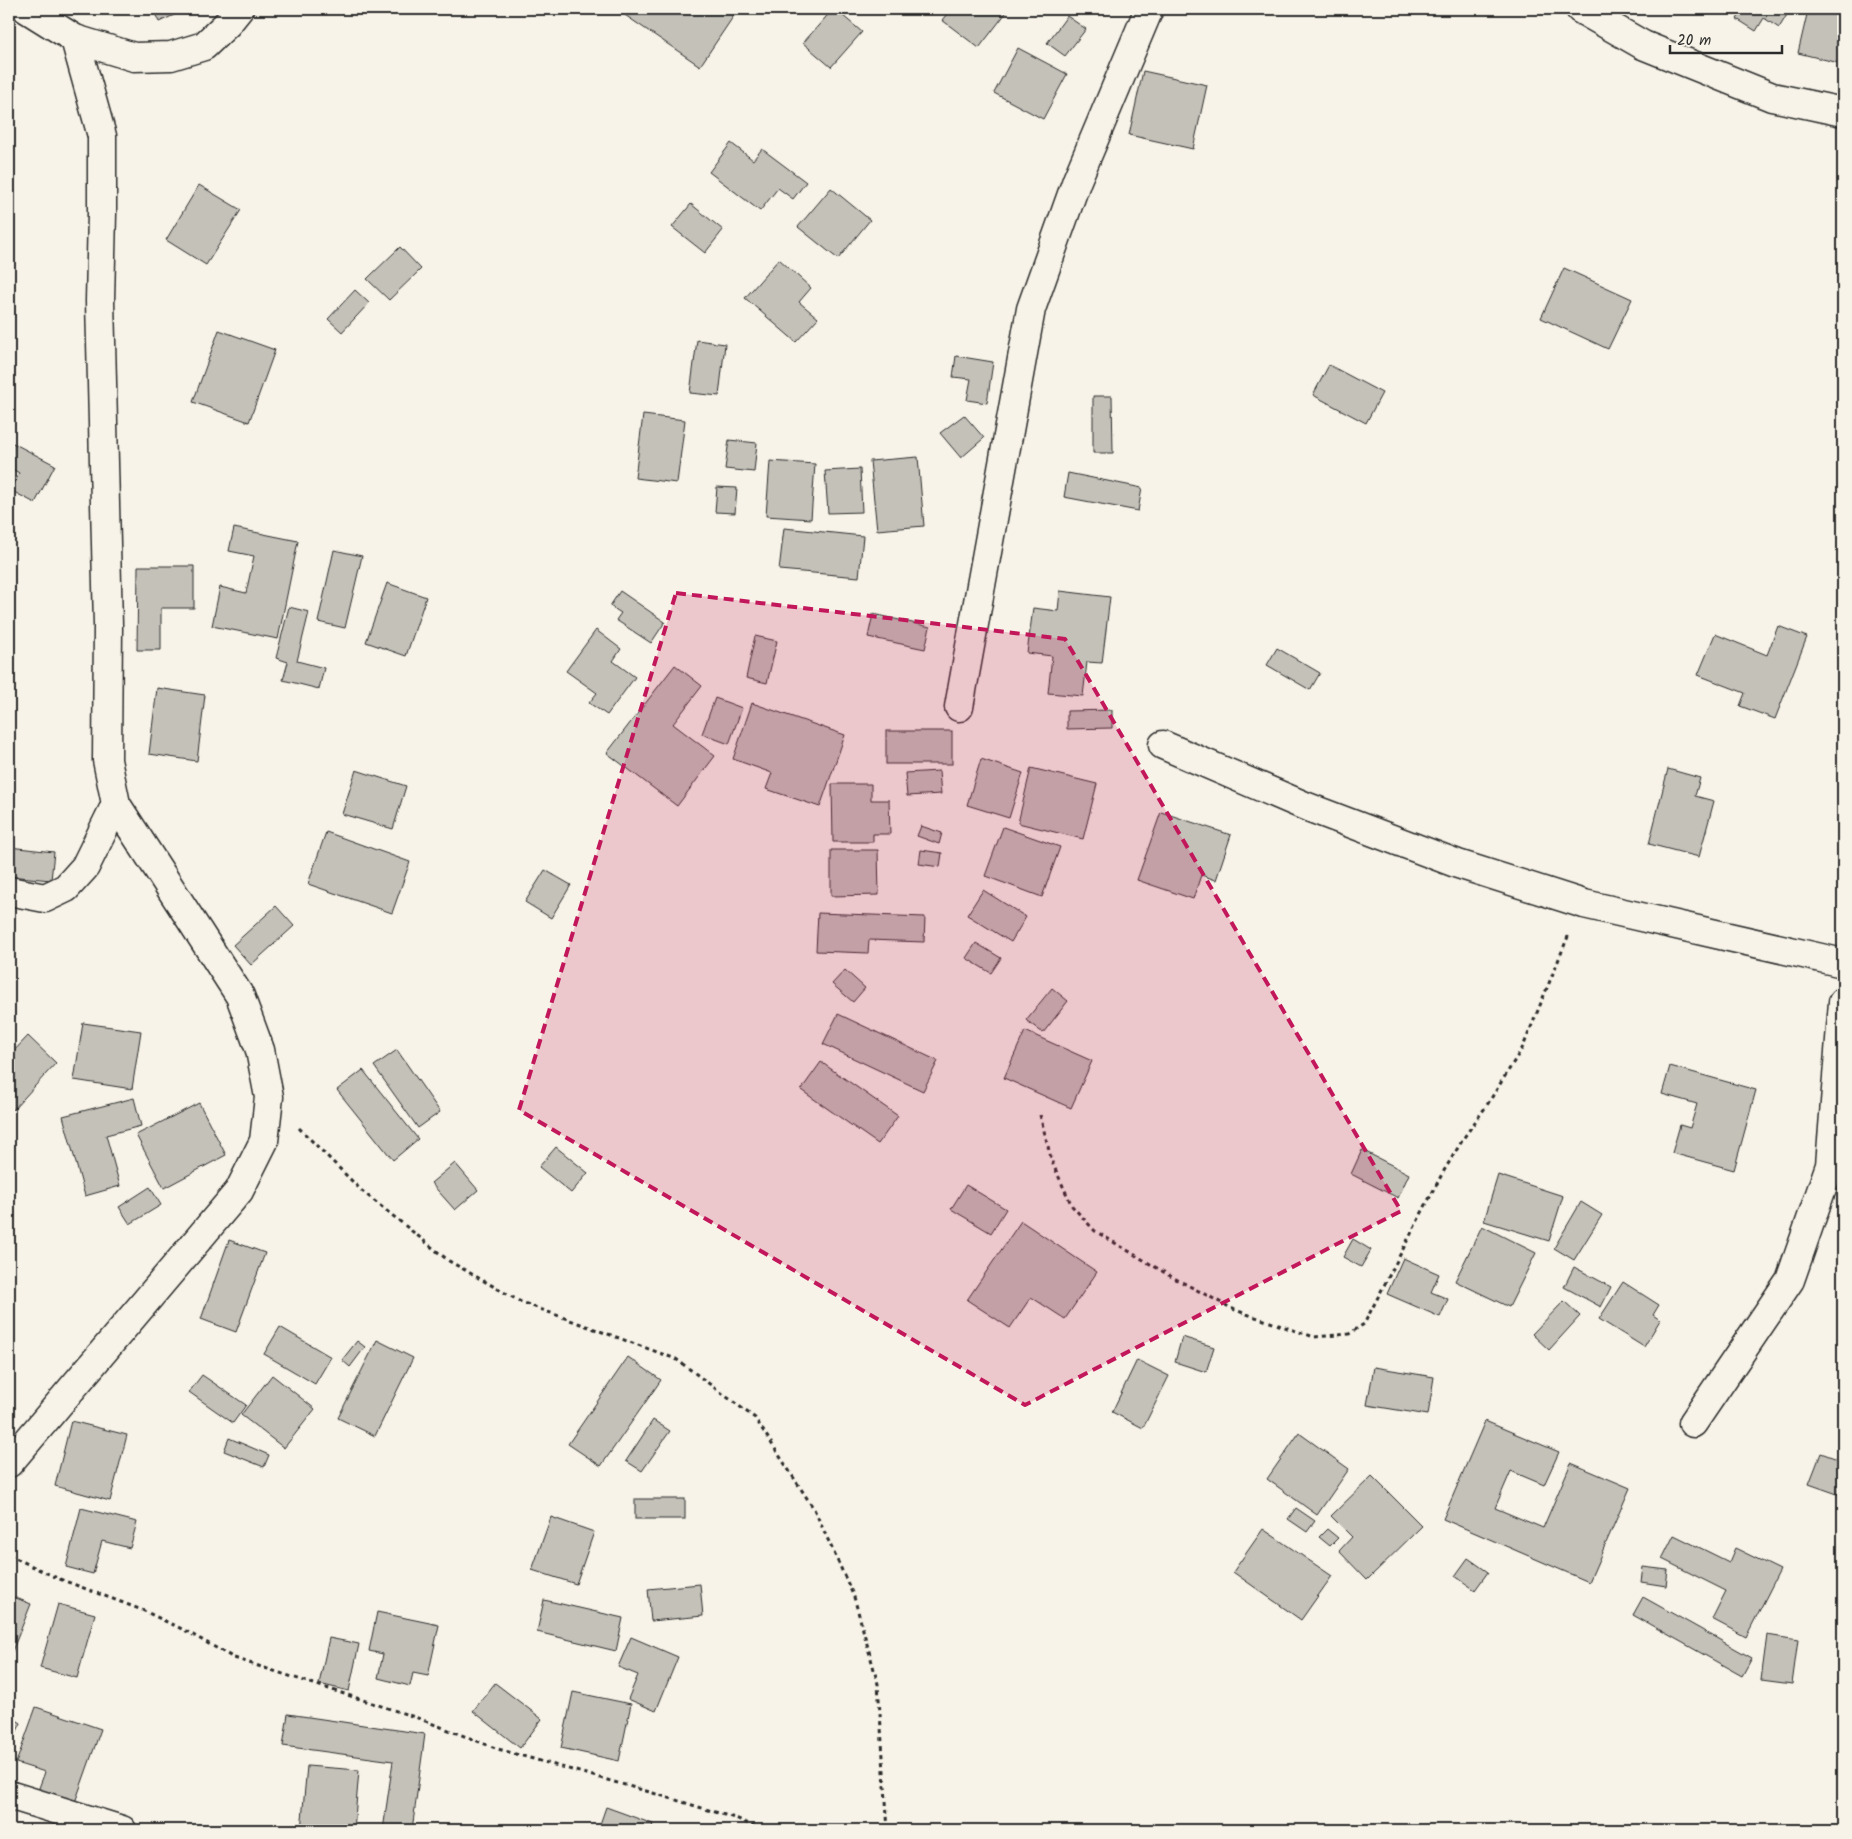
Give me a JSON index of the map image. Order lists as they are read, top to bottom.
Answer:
{
  "scale_bar": "20 m"
}
